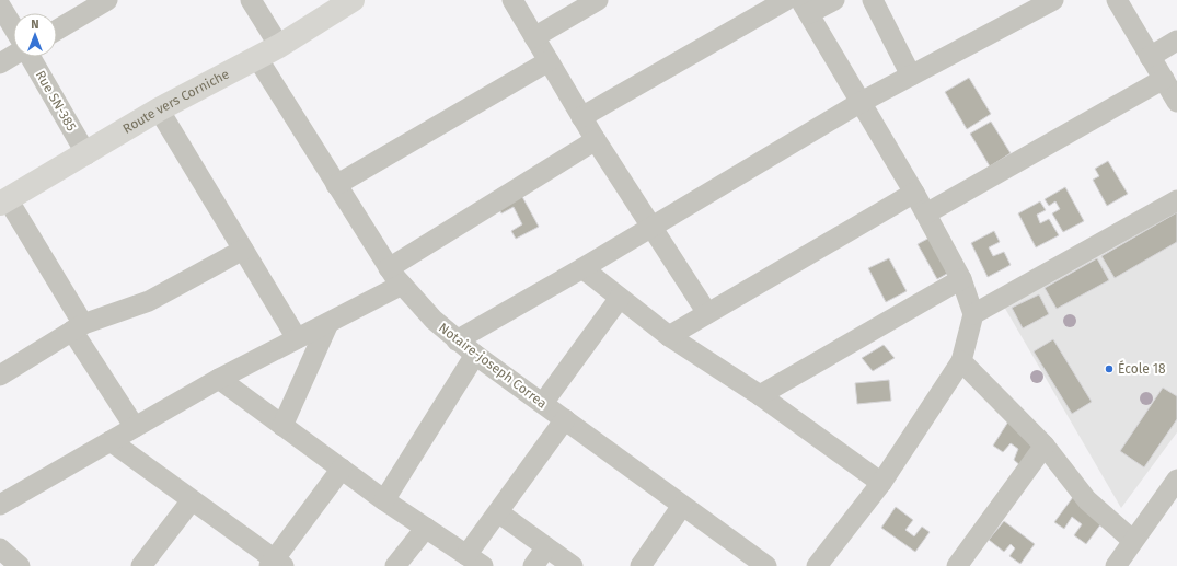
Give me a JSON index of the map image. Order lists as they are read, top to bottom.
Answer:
{
  "streets": {
    "main road": ["Route vers Corniche"],
    "street": ["Rue SN-385", "Notaire-joseph Correa"]
  },
  "crossings": [
    ["Rue SN-385", "Route vers Corniche"],
    ["Route vers Corniche", "Notaire-joseph Correa"]
  ],
  "places": ["École 18"],
  "north": "top"
}
